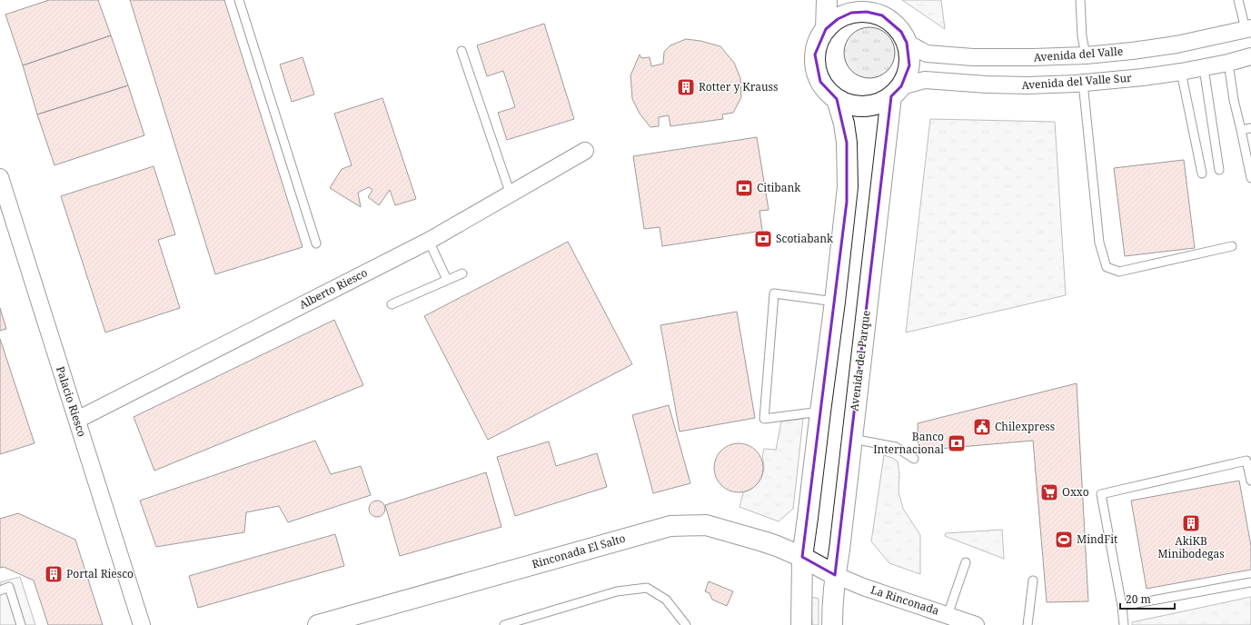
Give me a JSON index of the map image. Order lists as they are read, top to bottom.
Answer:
{
  "streets": {
    "street": [
      "Avenida del Valle",
      "Avenida del Valle Sur",
      "Alberto Riesco",
      "Avenida del Parque",
      "Palacio Riesco",
      "Rinconada El Salto",
      "La Rinconada"
    ]
  },
  "crossings": [
    ["Avenida del Valle", "Avenida del Valle Sur"],
    ["Avenida del Valle", "Avenida del Parque"],
    ["Avenida del Valle Sur", "Avenida del Parque"],
    ["Alberto Riesco", "Palacio Riesco"],
    ["Avenida del Parque", "Rinconada El Salto"],
    ["Avenida del Parque", "La Rinconada"],
    ["Rinconada El Salto", "La Rinconada"]
  ],
  "places": {
    "building": ["Rotter y Krauss", "AkiKB Minibodegas", "Portal Riesco"],
    "bank": ["Citibank", "Scotiabank", "Banco Internacional"],
    "public building": ["Chilexpress"],
    "supermarket": ["Oxxo"],
    "sports": ["MindFit"]
  },
  "scale_bar": "20 m"
}
